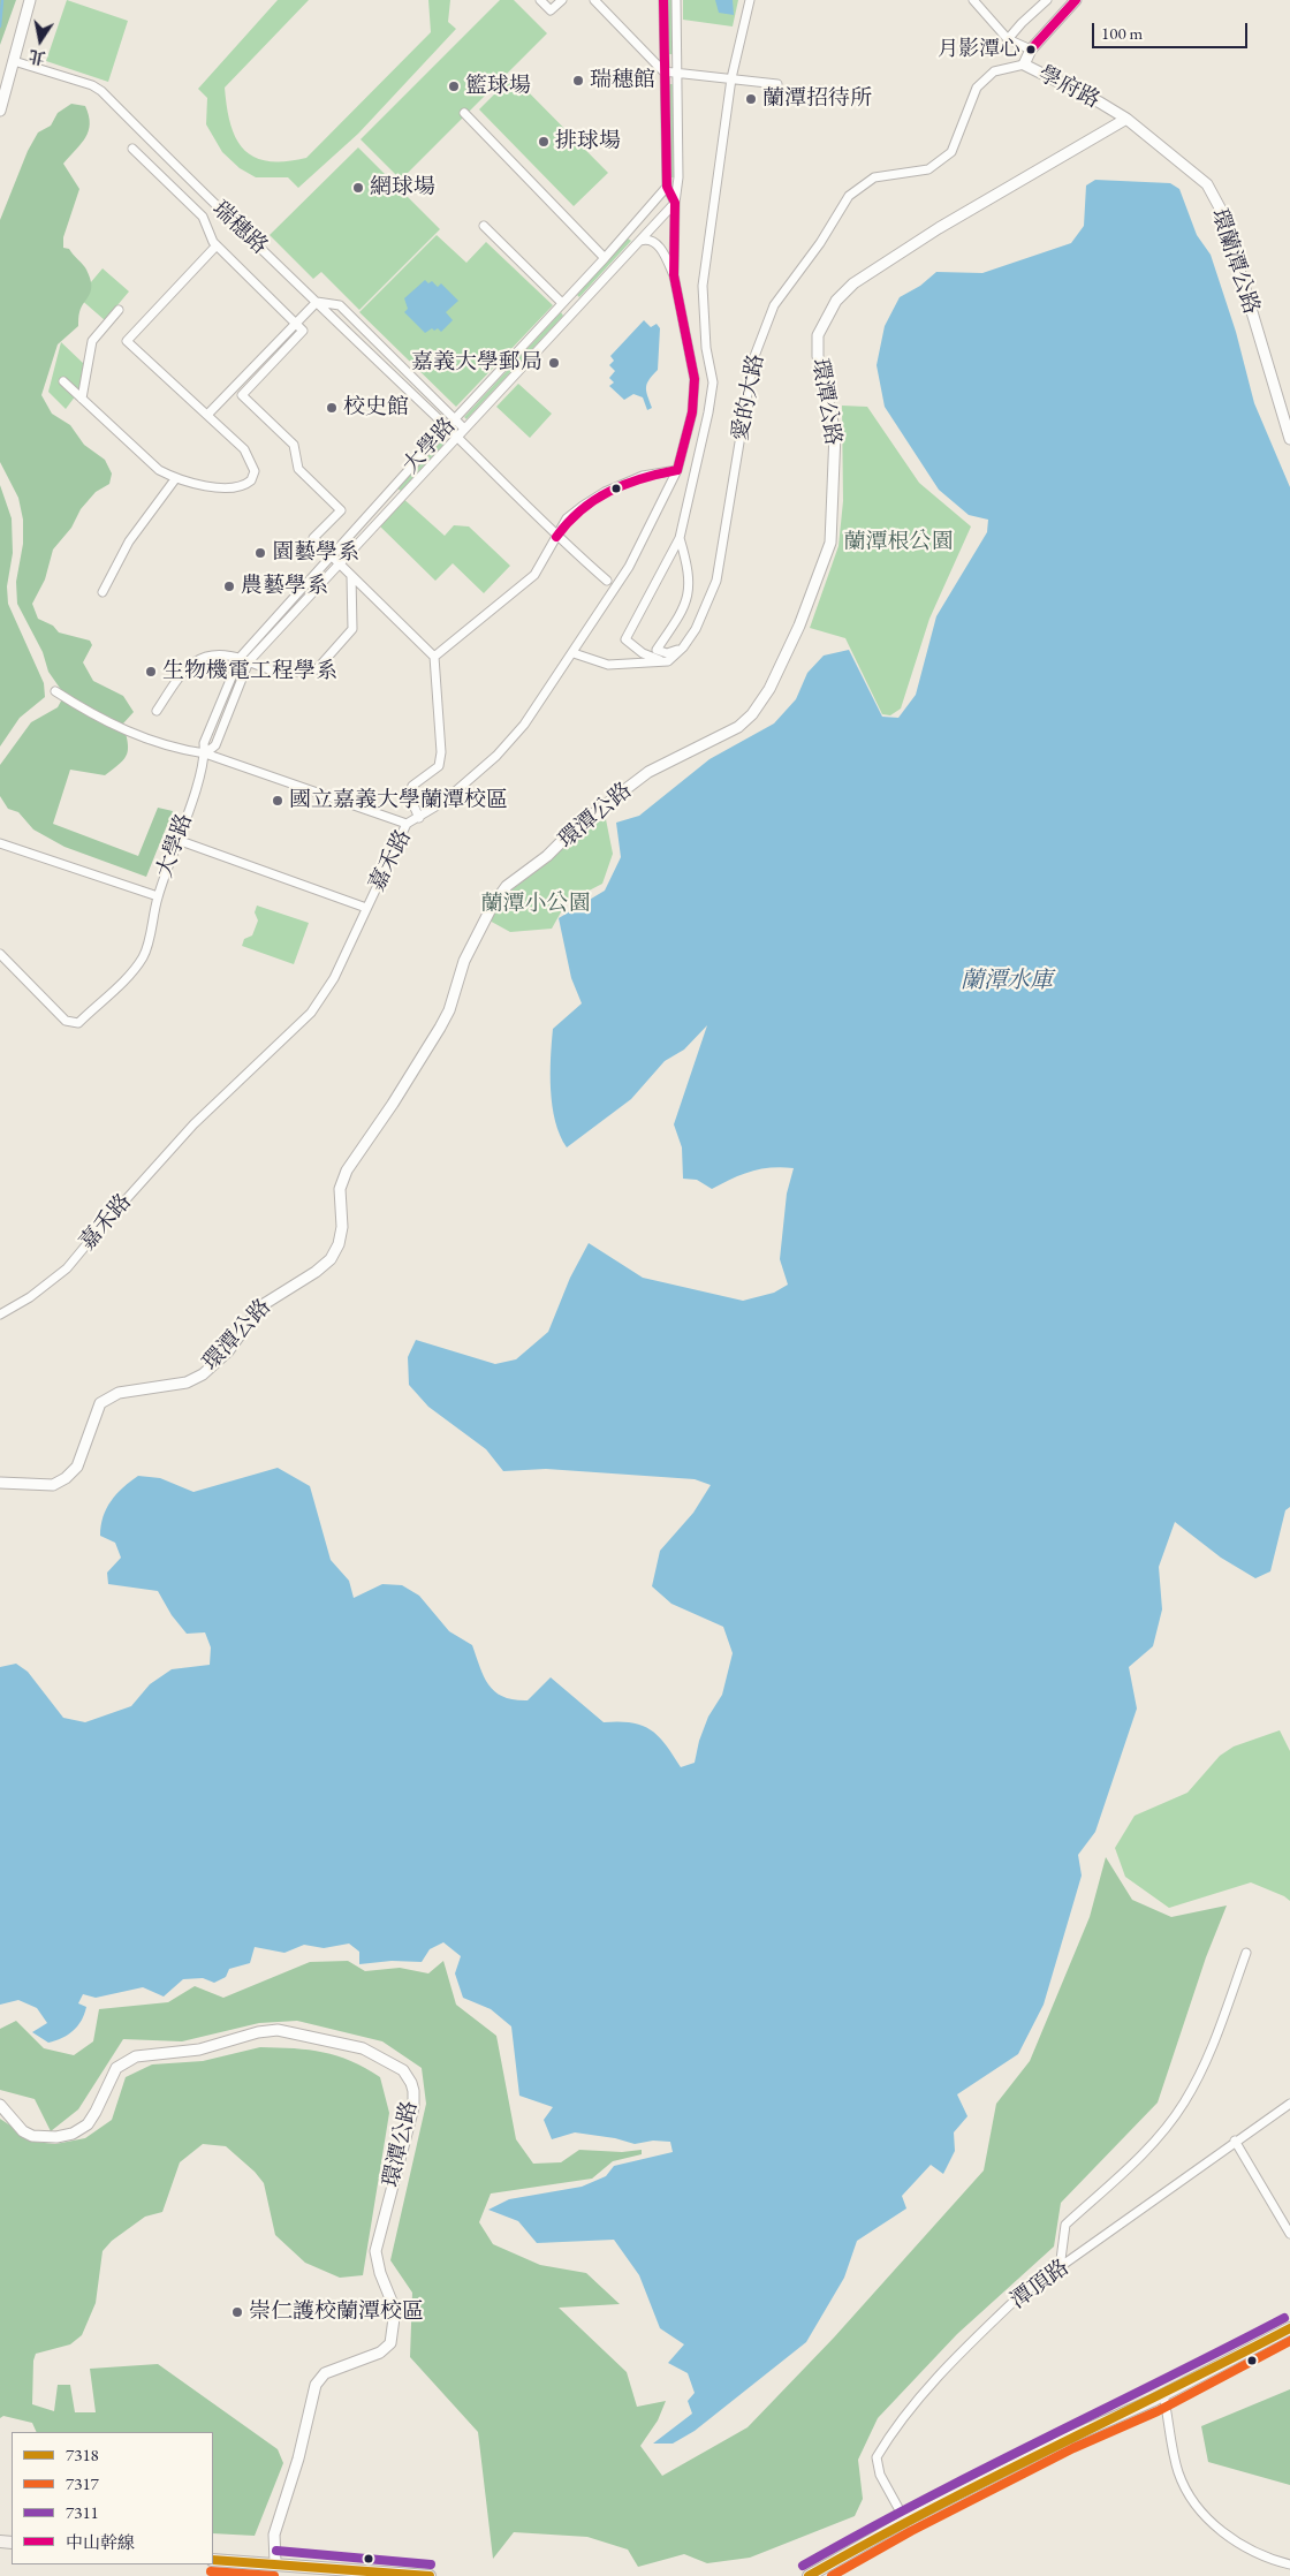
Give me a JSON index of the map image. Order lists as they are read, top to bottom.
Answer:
{
  "streets": {
    "street": [
      "學府路",
      "瑞穗路",
      "環蘭潭公路",
      "愛的大路",
      "環潭公路",
      "大學路",
      "嘉禾路",
      "潭頂路"
    ]
  },
  "crossings": [
    ["學府路", "環蘭潭公路"],
    ["學府路", "愛的大路"],
    ["學府路", "環潭公路"],
    ["瑞穗路", "大學路"],
    ["環蘭潭公路", "環潭公路"],
    ["大學路", "嘉禾路"]
  ],
  "water": ["蘭潭水庫"],
  "parks": ["蘭潭根公園", "蘭潭小公園"],
  "places": [
    "月影潭心",
    "瑞穗館",
    "籃球場",
    "蘭潭招待所",
    "排球場",
    "網球場",
    "嘉義大學郵局",
    "校史館",
    "園藝學系",
    "農藝學系",
    "生物機電工程學系",
    "國立嘉義大學蘭潭校區",
    "崇仁護校蘭潭校區"
  ],
  "lines": [
    "transit line 中山幹線",
    "transit line 7311",
    "transit line 7318",
    "transit line 7317"
  ],
  "legend": [
    "7318",
    "7317",
    "7311",
    "中山幹線"
  ],
  "scale_bar": "100 m",
  "north": "bottom"
}
